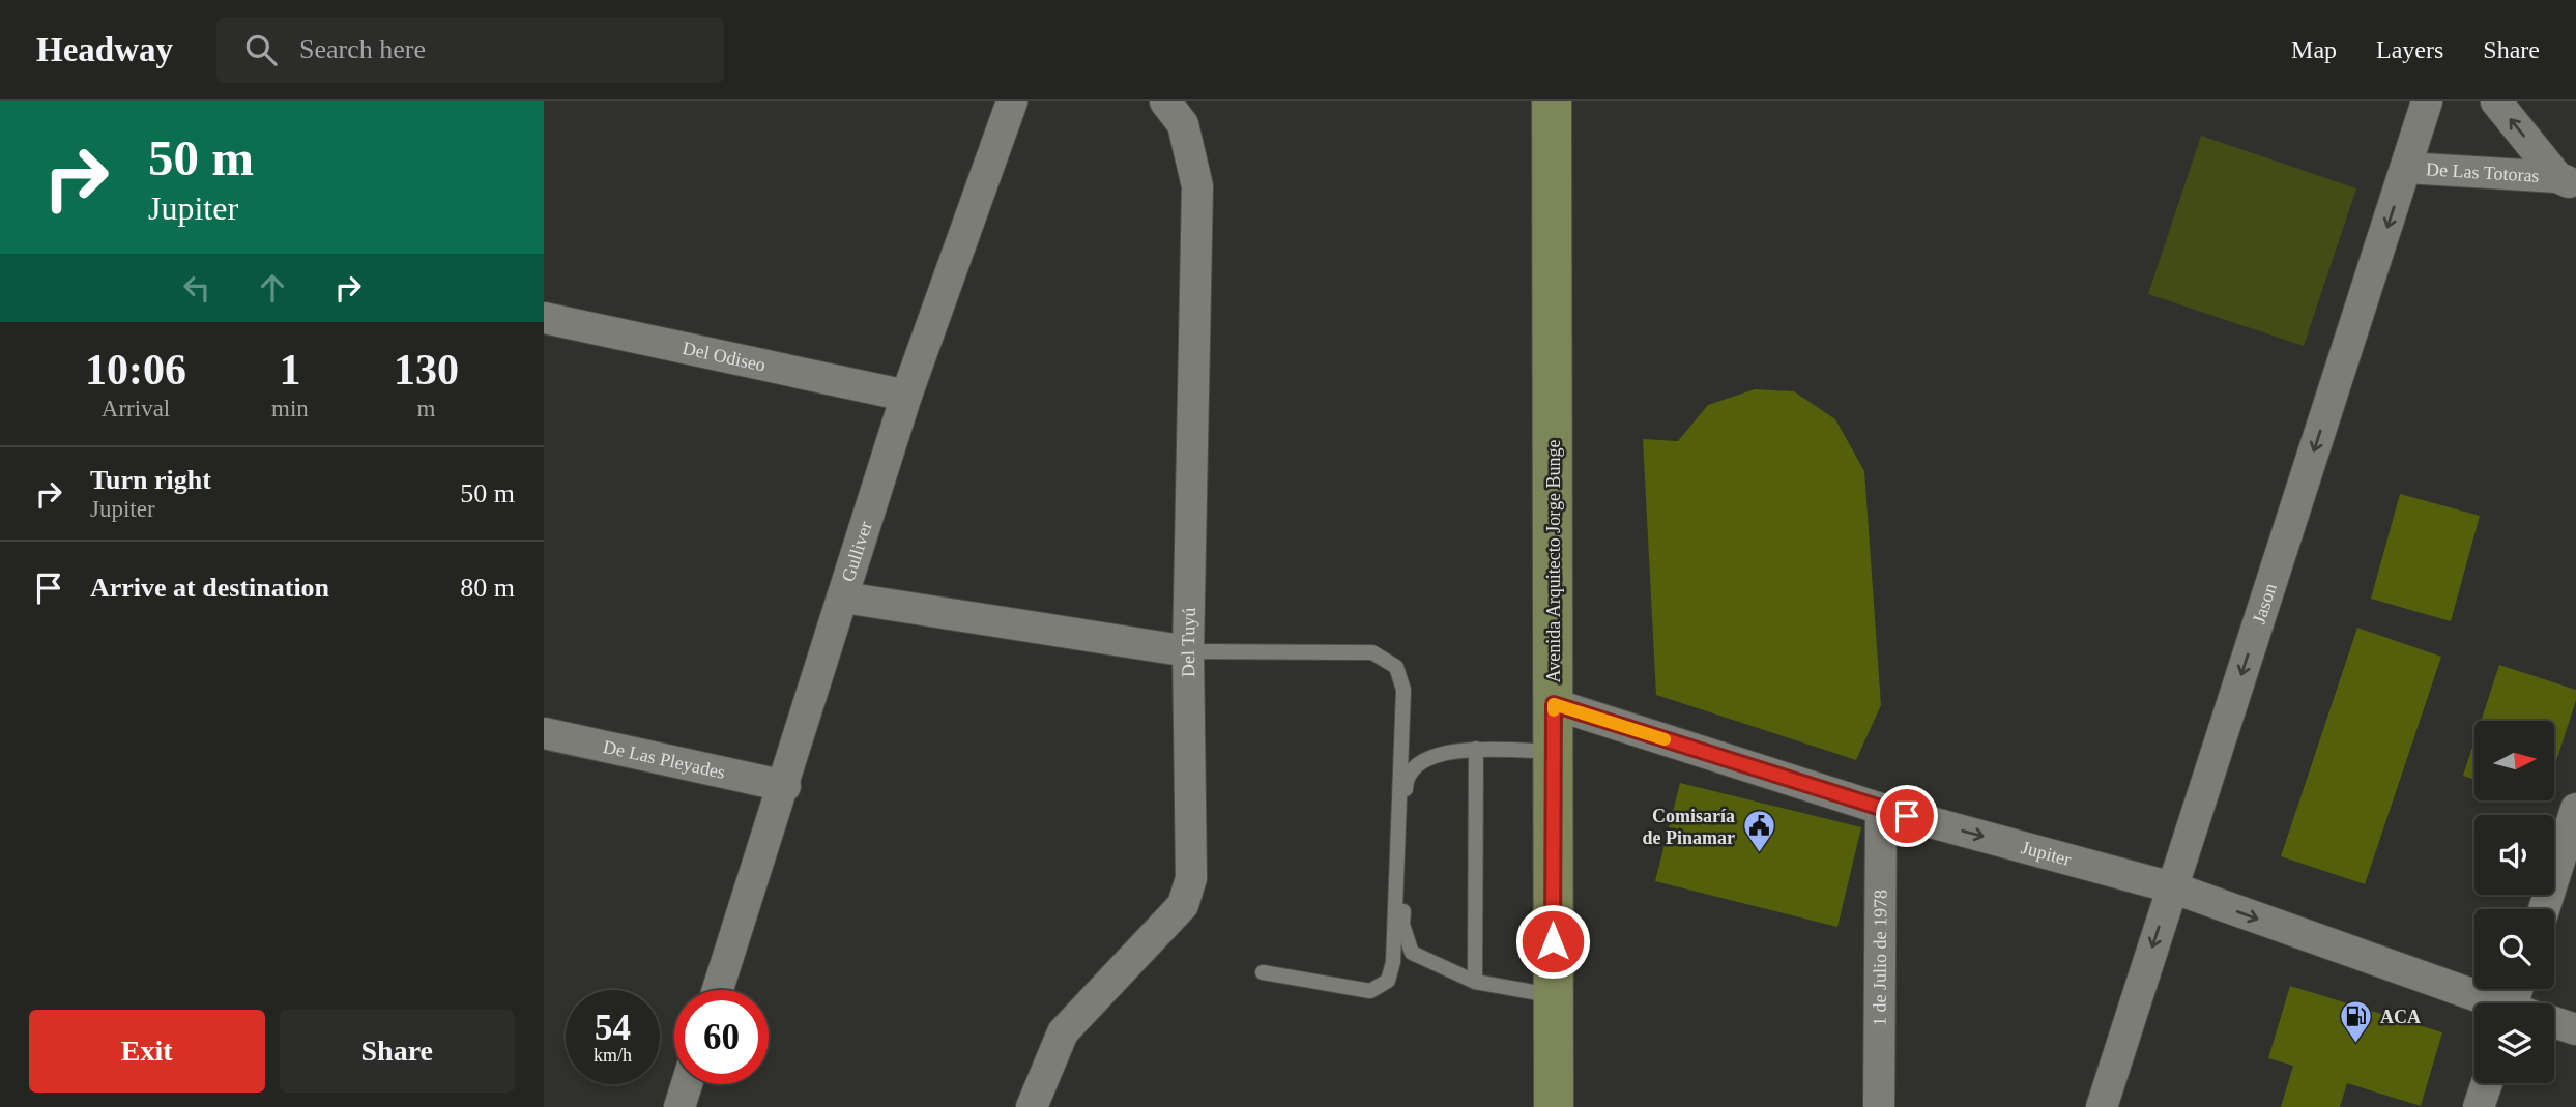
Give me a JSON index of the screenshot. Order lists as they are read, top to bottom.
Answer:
{
  "streets": {
    "main road": ["Avenida Arquitecto Jorge Bunge"],
    "street": [
      "De Las Totoras",
      "Del Odiseo",
      "Gulliver",
      "Jason",
      "Del Tuyú",
      "De Las Pleyades",
      "Jupiter",
      "1 de Julio de 1978"
    ]
  },
  "crossings": [
    ["De Las Totoras", "Jason"],
    ["Del Odiseo", "Gulliver"],
    ["Gulliver", "De Las Pleyades"],
    ["Avenida Arquitecto Jorge Bunge", "Jupiter"],
    ["Jason", "Jupiter"],
    ["Jupiter", "1 de Julio de 1978"]
  ],
  "one_way": ["De Las Totoras", "Jason", "Jupiter"],
  "places": {
    "public building": ["Comisaría de Pinamar"],
    "fuel station": ["ACA"]
  },
  "north": "right",
  "page": {
    "header": "Headway",
    "search": "Search here",
    "nav": ["Map", "Layers", "Share"],
    "turn": ["50 m", "Jupiter"],
    "eta": [
      "10:06",
      "Arrival",
      "1",
      "min",
      "130",
      "m"
    ],
    "list": [
      {
        "name": "Turn right",
        "note": "Jupiter",
        "value": "50 m"
      },
      {
        "name": "Arrive at destination",
        "value": "80 m"
      }
    ],
    "speed": "54 km/h",
    "limit": "60",
    "buttons": ["Exit", "Share"]
  }
}
